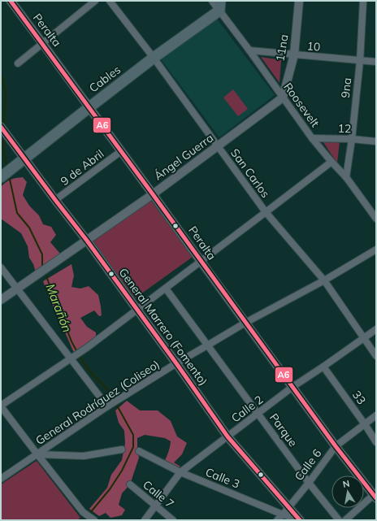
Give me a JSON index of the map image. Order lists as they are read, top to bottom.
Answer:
{
  "streets": {
    "main road": ["Cables"],
    "street": [
      "Peralta",
      "10",
      "11na",
      "9na",
      "Roosevelt",
      "12",
      "Ángel Guerra",
      "9 de Abril",
      "San Carlos",
      "General Marrero (Fomento)",
      "33",
      "General Rodríguez (Coliseo)",
      "Calle 2",
      "Parque",
      "Calle 6",
      "Calle 3",
      "Calle 7"
    ]
  },
  "crossings": [
    ["Peralta", "Cables"],
    ["Peralta", "Ángel Guerra"],
    ["Peralta", "9 de Abril"],
    ["Peralta", "General Rodríguez (Coliseo)"],
    ["Peralta", "Calle 2"],
    ["Peralta", "Calle 6"],
    ["10", "11na"],
    ["10", "9na"],
    ["10", "Roosevelt"],
    ["11na", "Roosevelt"],
    ["11na", "Ángel Guerra"],
    ["Cables", "Roosevelt"],
    ["Cables", "San Carlos"],
    ["Cables", "General Marrero (Fomento)"],
    ["9na", "Roosevelt"],
    ["9na", "12"],
    ["Roosevelt", "12"],
    ["Roosevelt", "Ángel Guerra"],
    ["Ángel Guerra", "San Carlos"],
    ["Ángel Guerra", "General Marrero (Fomento)"],
    ["9 de Abril", "General Marrero (Fomento)"],
    ["San Carlos", "General Rodríguez (Coliseo)"],
    ["San Carlos", "Calle 2"],
    ["General Marrero (Fomento)", "General Rodríguez (Coliseo)"],
    ["General Marrero (Fomento)", "Calle 2"],
    ["General Marrero (Fomento)", "Calle 6"],
    ["General Marrero (Fomento)", "Calle 3"],
    ["33", "Calle 2"],
    ["33", "Calle 6"],
    ["General Rodríguez (Coliseo)", "Parque"],
    ["Calle 2", "Parque"],
    ["Calle 2", "Calle 3"],
    ["Calle 2", "Calle 7"],
    ["Parque", "Calle 6"],
    ["Calle 6", "Calle 3"]
  ],
  "water": ["Marañón"],
  "lines": ["transit line A6"],
  "north": "top"
}
